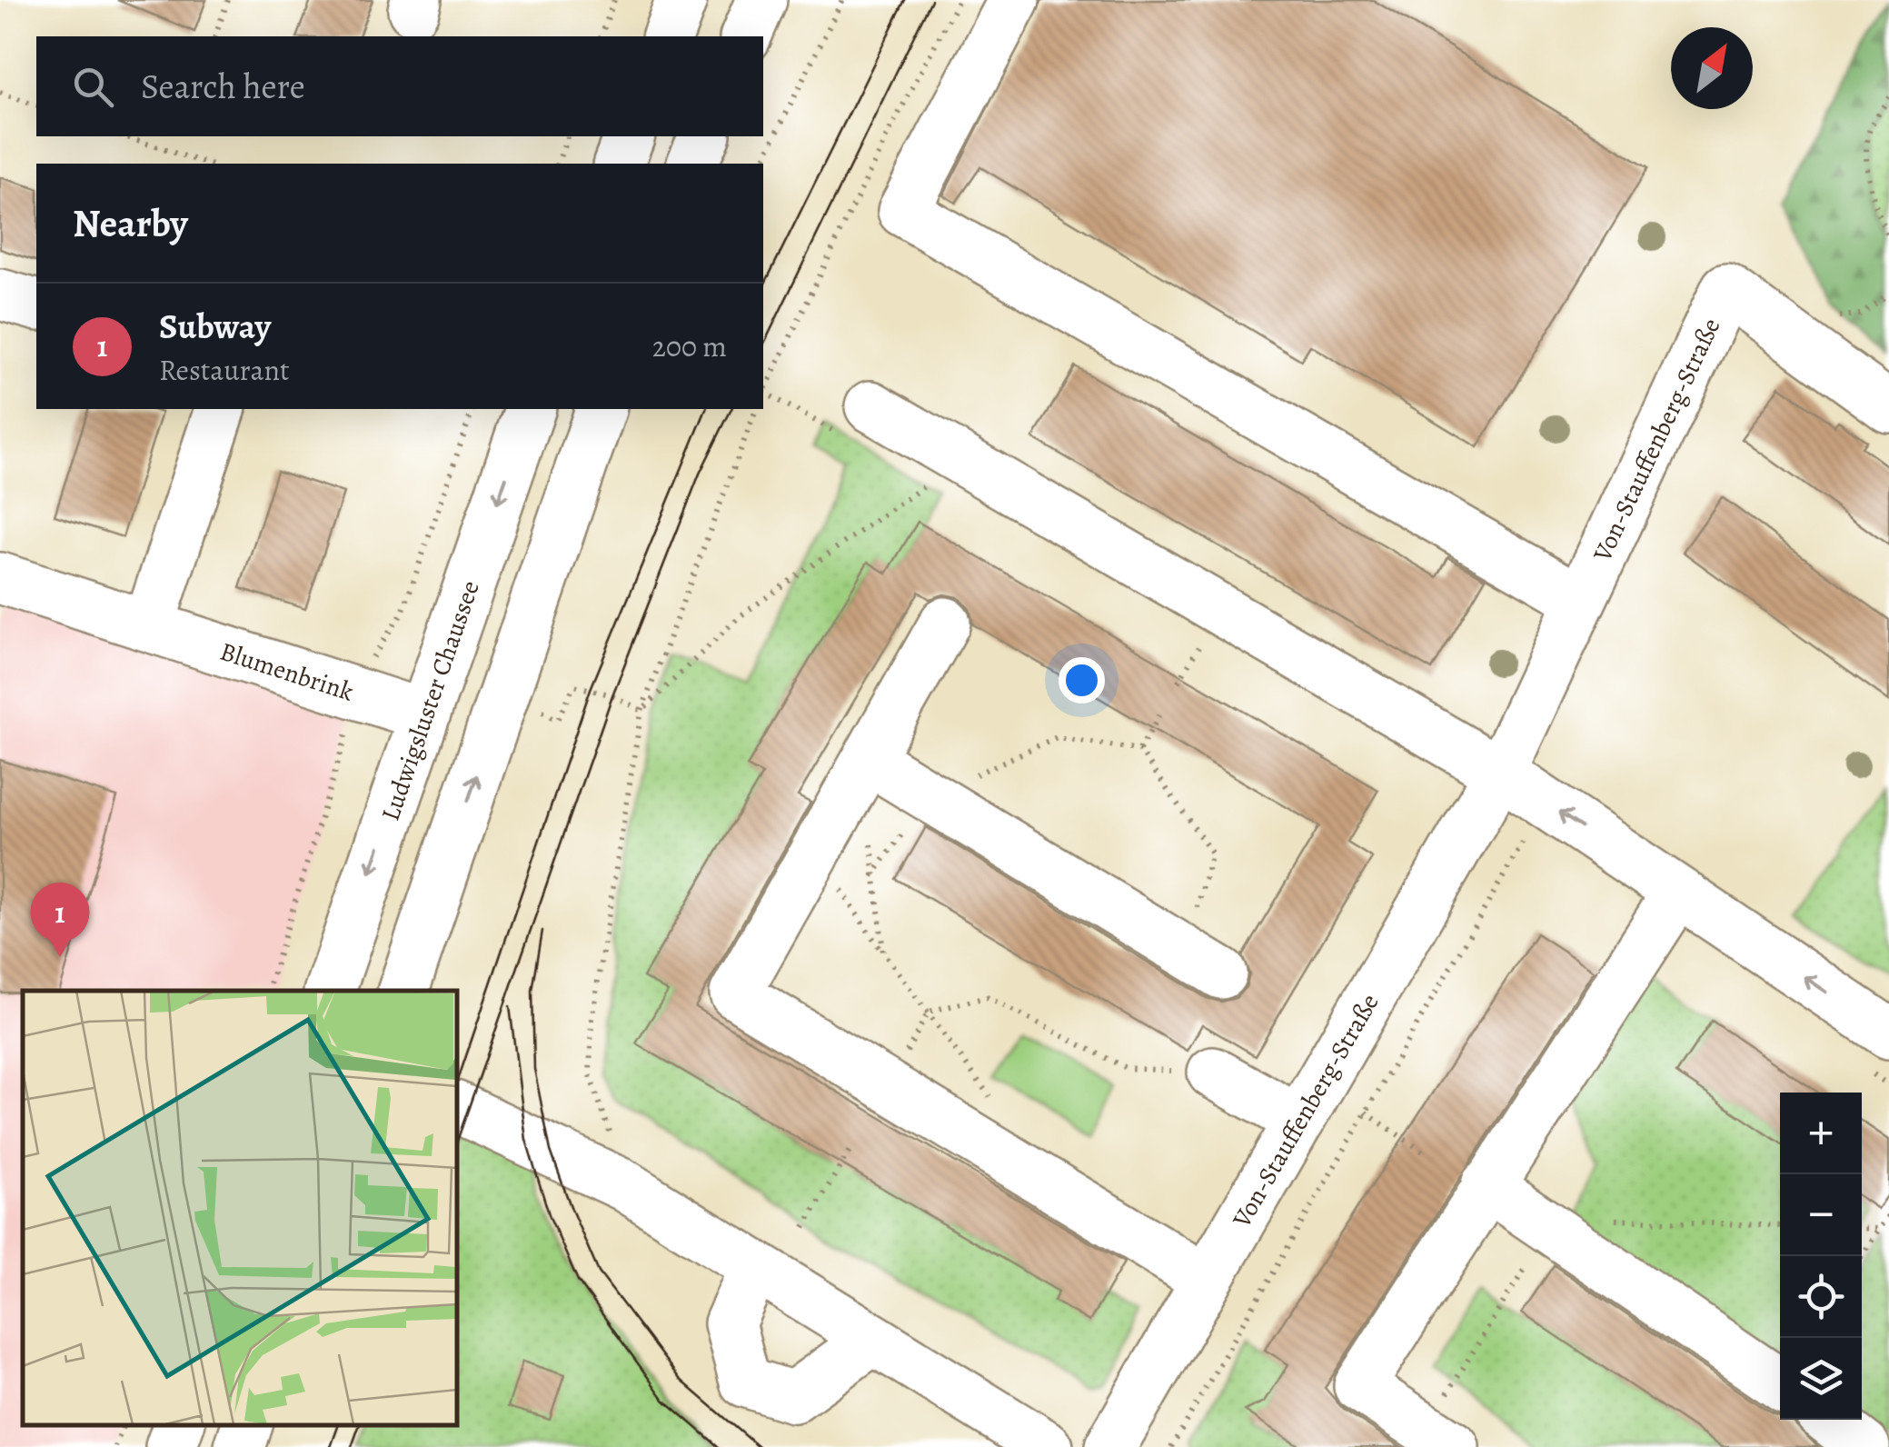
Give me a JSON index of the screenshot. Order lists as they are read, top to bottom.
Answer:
{
  "streets": {
    "street": ["Von-Stauffenberg-Straße", "Blumenbrink", "Ludwigsluster Chaussee"]
  },
  "crossings": [
    ["Blumenbrink", "Ludwigsluster Chaussee"]
  ],
  "north": "top right",
  "page": {
    "search": "Search here",
    "heading": "Nearby",
    "list": [
      {
        "mark": "1",
        "name": "Subway",
        "note": "Restaurant",
        "value": "200 m"
      }
    ],
    "pins": "1",
    "map_buttons": ["+", "−"]
  }
}
